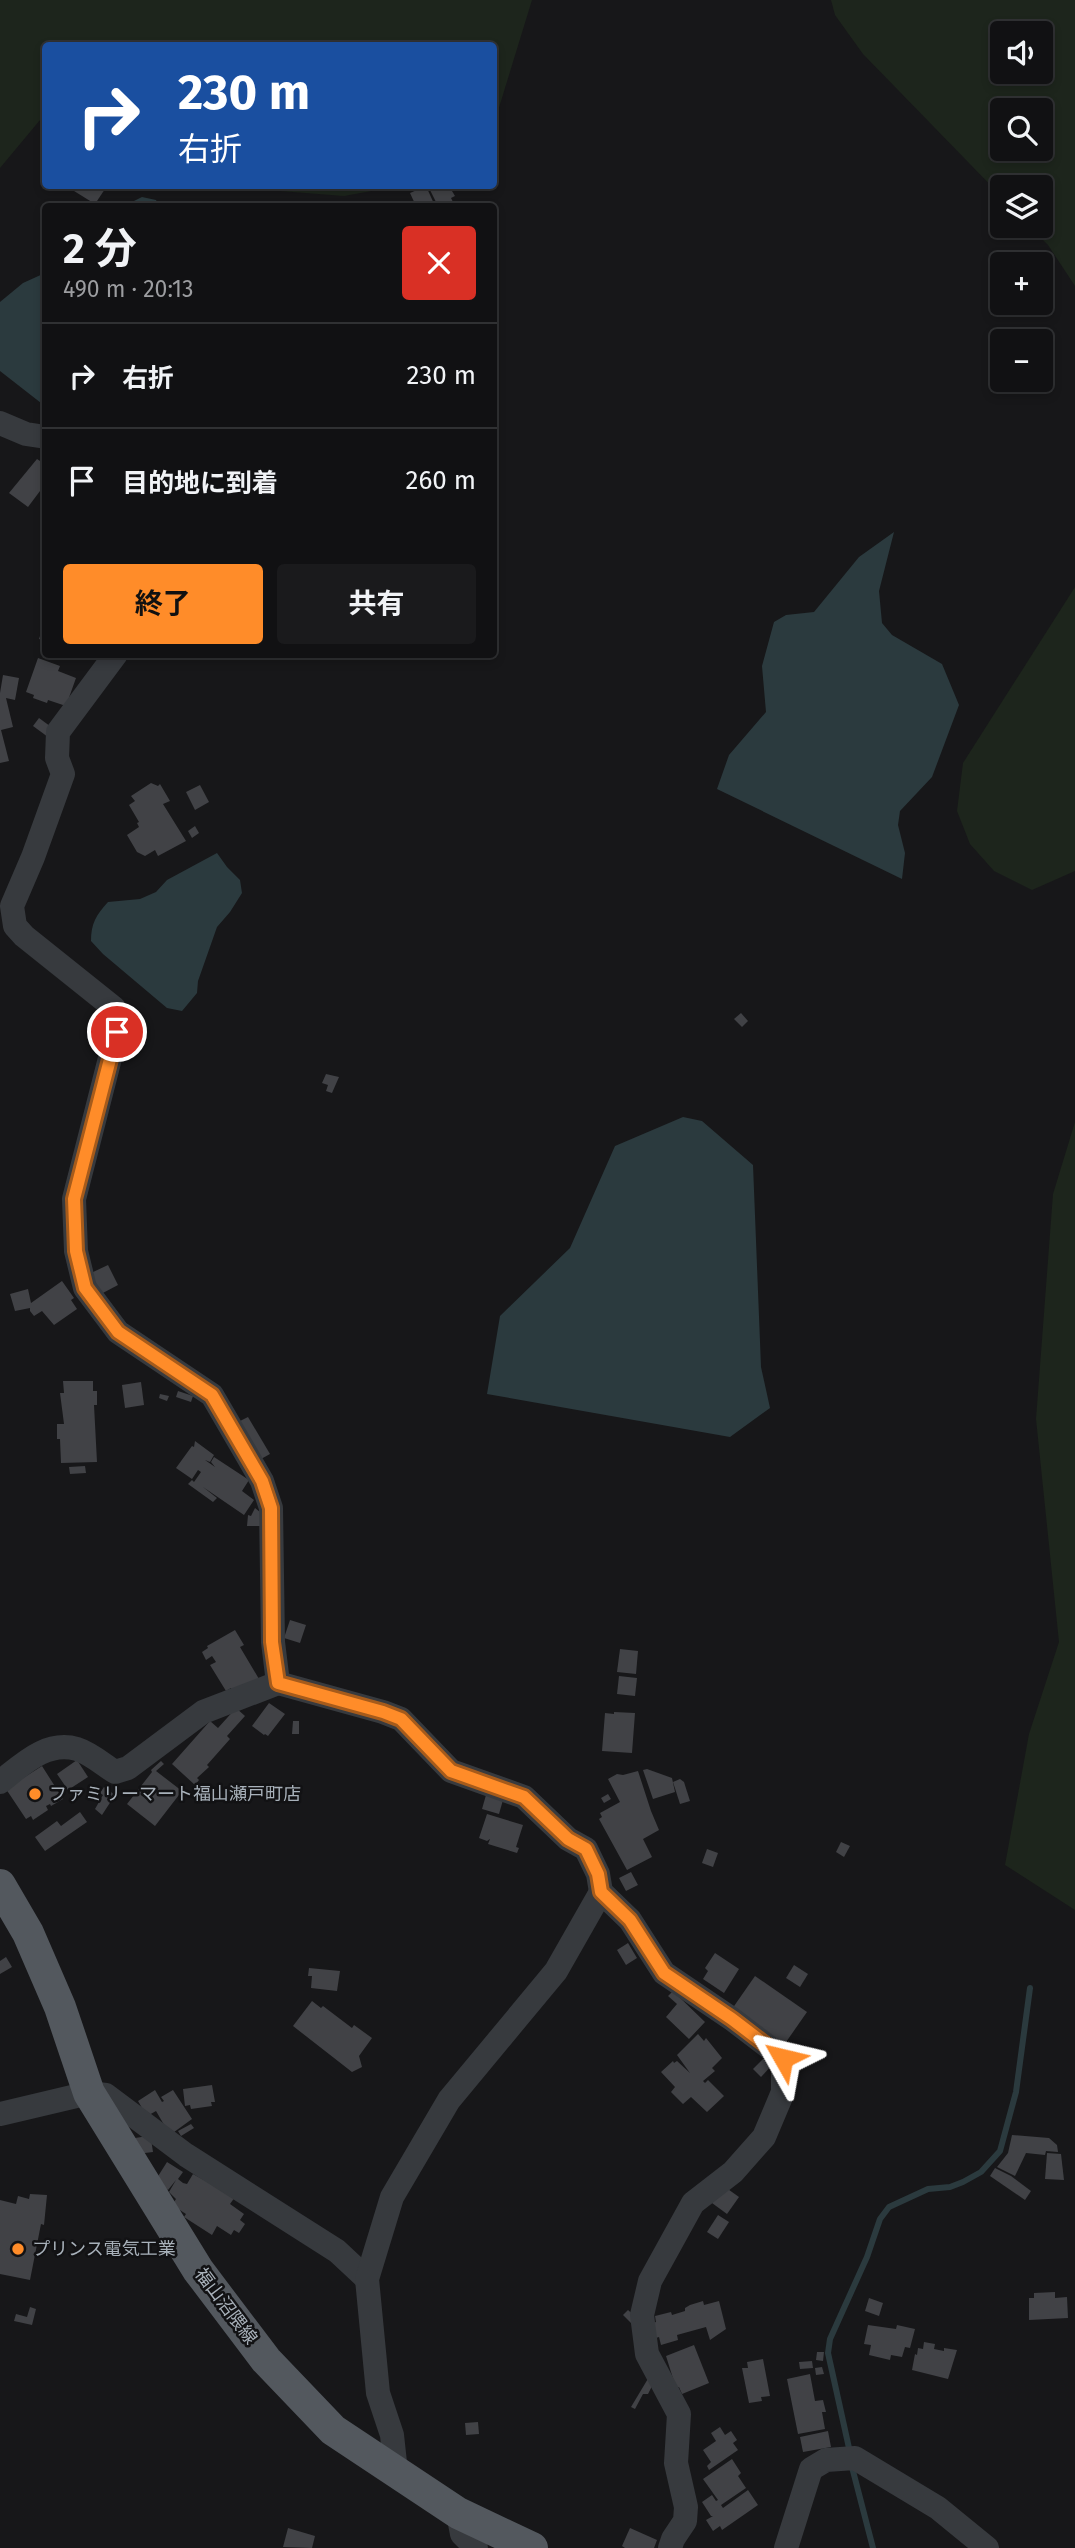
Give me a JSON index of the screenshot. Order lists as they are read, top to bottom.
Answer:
{
  "streets": {
    "main road": ["福山沼隈線"]
  },
  "places": ["ファミリーマート福山瀬戸町店", "プリンス電気工業"],
  "page": {
    "map_buttons": ["+", "−"],
    "turn": ["230 m", "右折"],
    "heading": ["2 分", "490 m · 20:13"],
    "list": [
      {
        "name": "右折",
        "value": "230 m"
      },
      {
        "name": "目的地に到着",
        "value": "260 m"
      }
    ],
    "buttons": ["終了", "共有"]
  }
}
